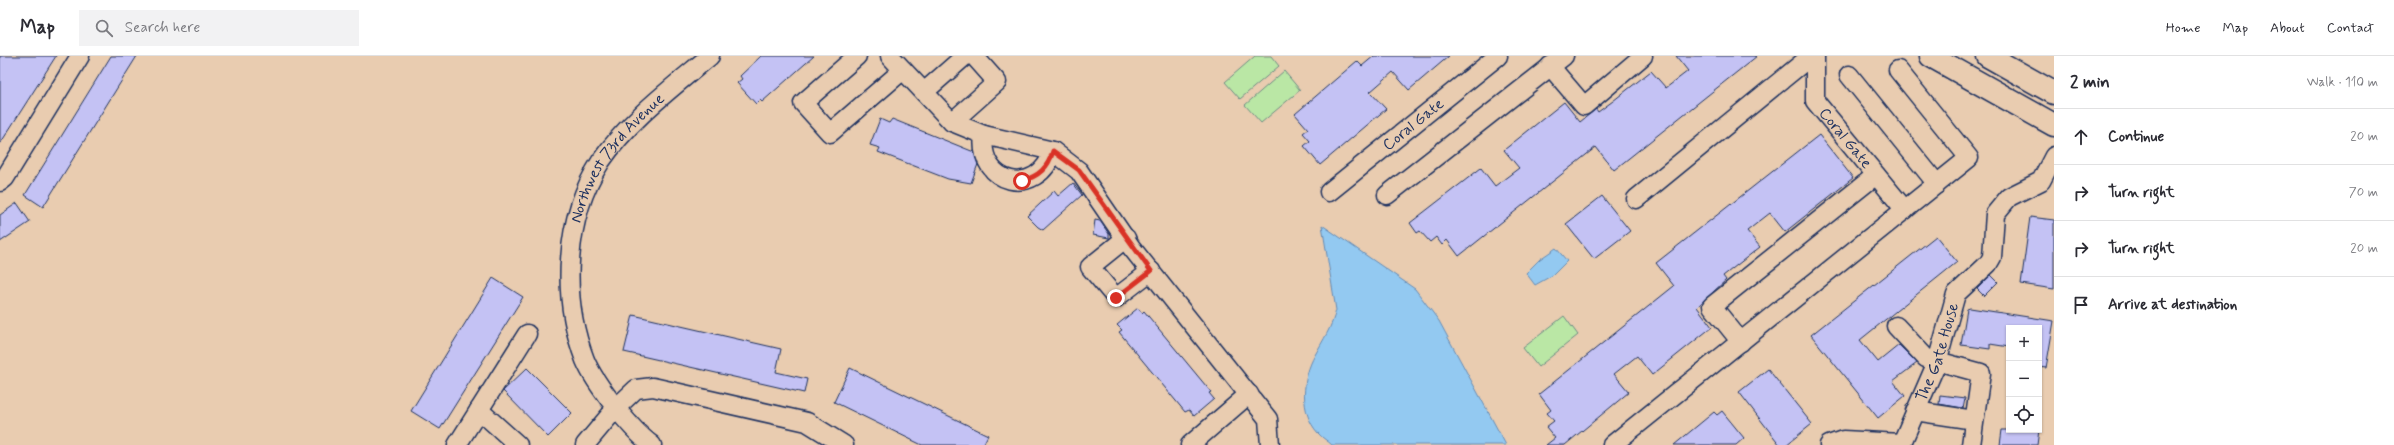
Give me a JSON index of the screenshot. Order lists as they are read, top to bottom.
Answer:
{
  "streets": {
    "street": ["Coral Gate", "Northwest 73rd Avenue", "The Gate House"]
  },
  "page": {
    "header": "Map",
    "search": "Search here",
    "nav": [
      "Home",
      "Map",
      "About",
      "Contact"
    ],
    "heading": ["2 min", "Walk · 110 m"],
    "list": [
      ["Continue", "20 m"],
      ["Turn right", "70 m"],
      ["Turn right", "20 m"],
      "Arrive at destination"
    ],
    "map_buttons": ["+", "−"]
  }
}
